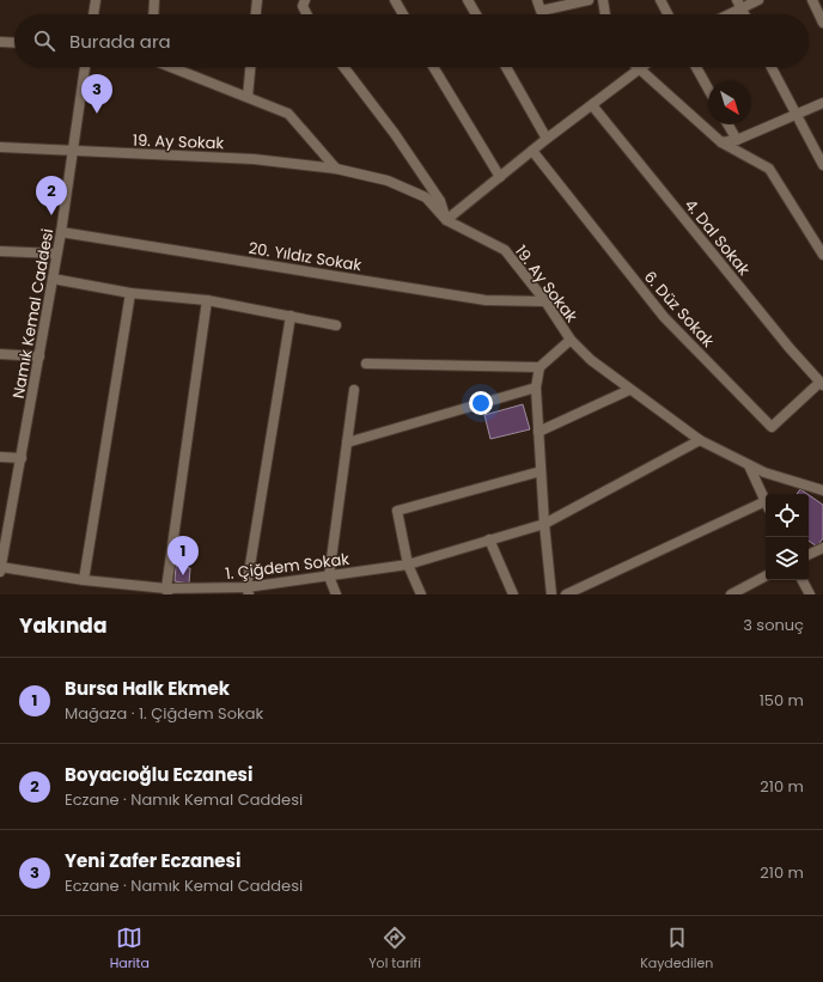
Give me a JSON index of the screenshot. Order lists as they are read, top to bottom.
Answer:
{
  "streets": {
    "street": [
      "19. Ay Sokak",
      "4. Dal Sokak",
      "20. Yıldız Sokak",
      "6. Düz Sokak",
      "Namık Kemal Caddesi",
      "1. Çiğdem Sokak"
    ]
  },
  "crossings": [
    ["19. Ay Sokak", "20. Yıldız Sokak"],
    ["19. Ay Sokak", "Namık Kemal Caddesi"],
    ["19. Ay Sokak", "1. Çiğdem Sokak"],
    ["4. Dal Sokak", "6. Düz Sokak"],
    ["20. Yıldız Sokak", "Namık Kemal Caddesi"],
    ["Namık Kemal Caddesi", "1. Çiğdem Sokak"]
  ],
  "north": "bottom right",
  "page": {
    "search": "Burada ara",
    "pins": ["3", "2", "1"],
    "heading": ["Yakında", "3 sonuç"],
    "list": [
      {
        "mark": "1",
        "name": "Bursa Halk Ekmek",
        "note": "Mağaza · 1. Çiğdem Sokak",
        "value": "150 m"
      },
      {
        "mark": "2",
        "name": "Boyacıoğlu Eczanesi",
        "note": "Eczane · Namık Kemal Caddesi",
        "value": "210 m"
      },
      {
        "mark": "3",
        "name": "Yeni Zafer Eczanesi",
        "note": "Eczane · Namık Kemal Caddesi",
        "value": "210 m"
      }
    ],
    "nav": ["Harita", "Yol tarifi", "Kaydedilen"]
  }
}
